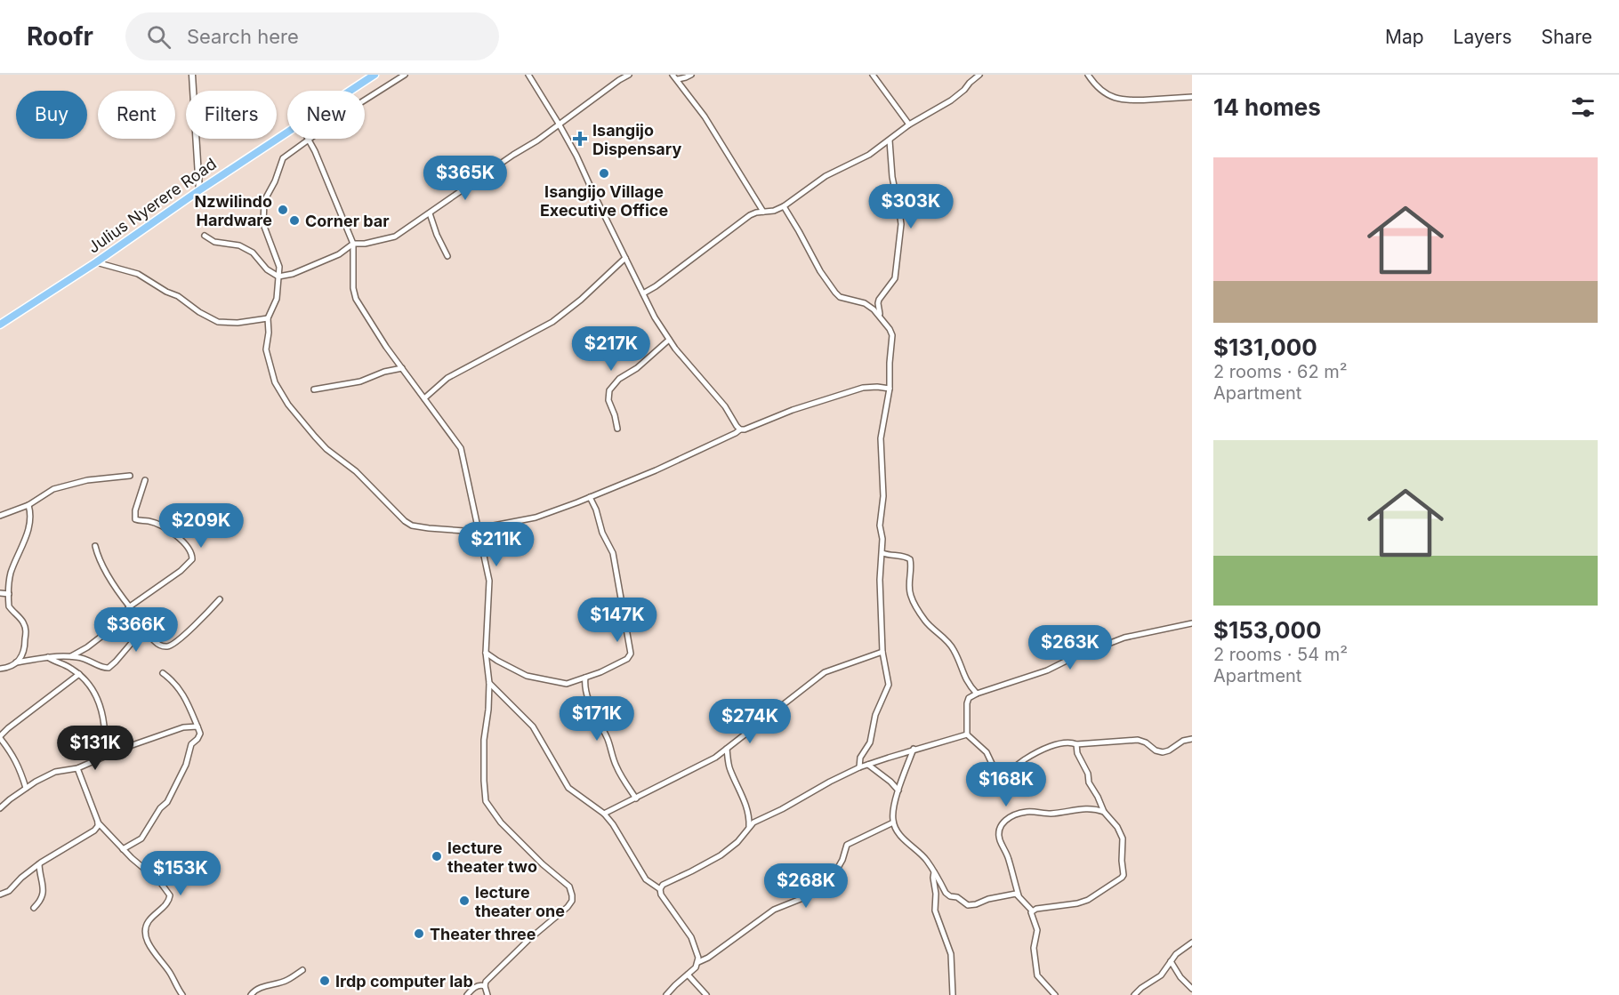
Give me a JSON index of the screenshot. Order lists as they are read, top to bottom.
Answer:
{
  "streets": {
    "highway": ["Julius Nyerere Road"]
  },
  "places": {
    "health": ["Isangijo Dispensary"],
    "other": [
      "Isangijo Village Executive Office",
      "Nzwilindo Hardware",
      "Corner bar",
      "lecture theater two",
      "lecture theater one",
      "Theater three",
      "Irdp computer lab"
    ]
  },
  "page": {
    "header": "Roofr",
    "search": "Search here",
    "nav": ["Map", "Layers", "Share"],
    "heading": "14 homes",
    "chip": [
      "Buy",
      "Rent",
      "Filters",
      "New"
    ],
    "list": [
      {
        "name": "$131,000",
        "note": "2 rooms · 62 m² · Apartment"
      },
      {
        "name": "$153,000",
        "note": "2 rooms · 54 m² · Apartment"
      }
    ],
    "price": [
      "$365K",
      "$303K",
      "$217K",
      "$209K",
      "$211K",
      "$147K",
      "$366K",
      "$263K",
      "$171K",
      "$274K",
      "$131K",
      "$168K",
      "$153K",
      "$268K"
    ]
  }
}
